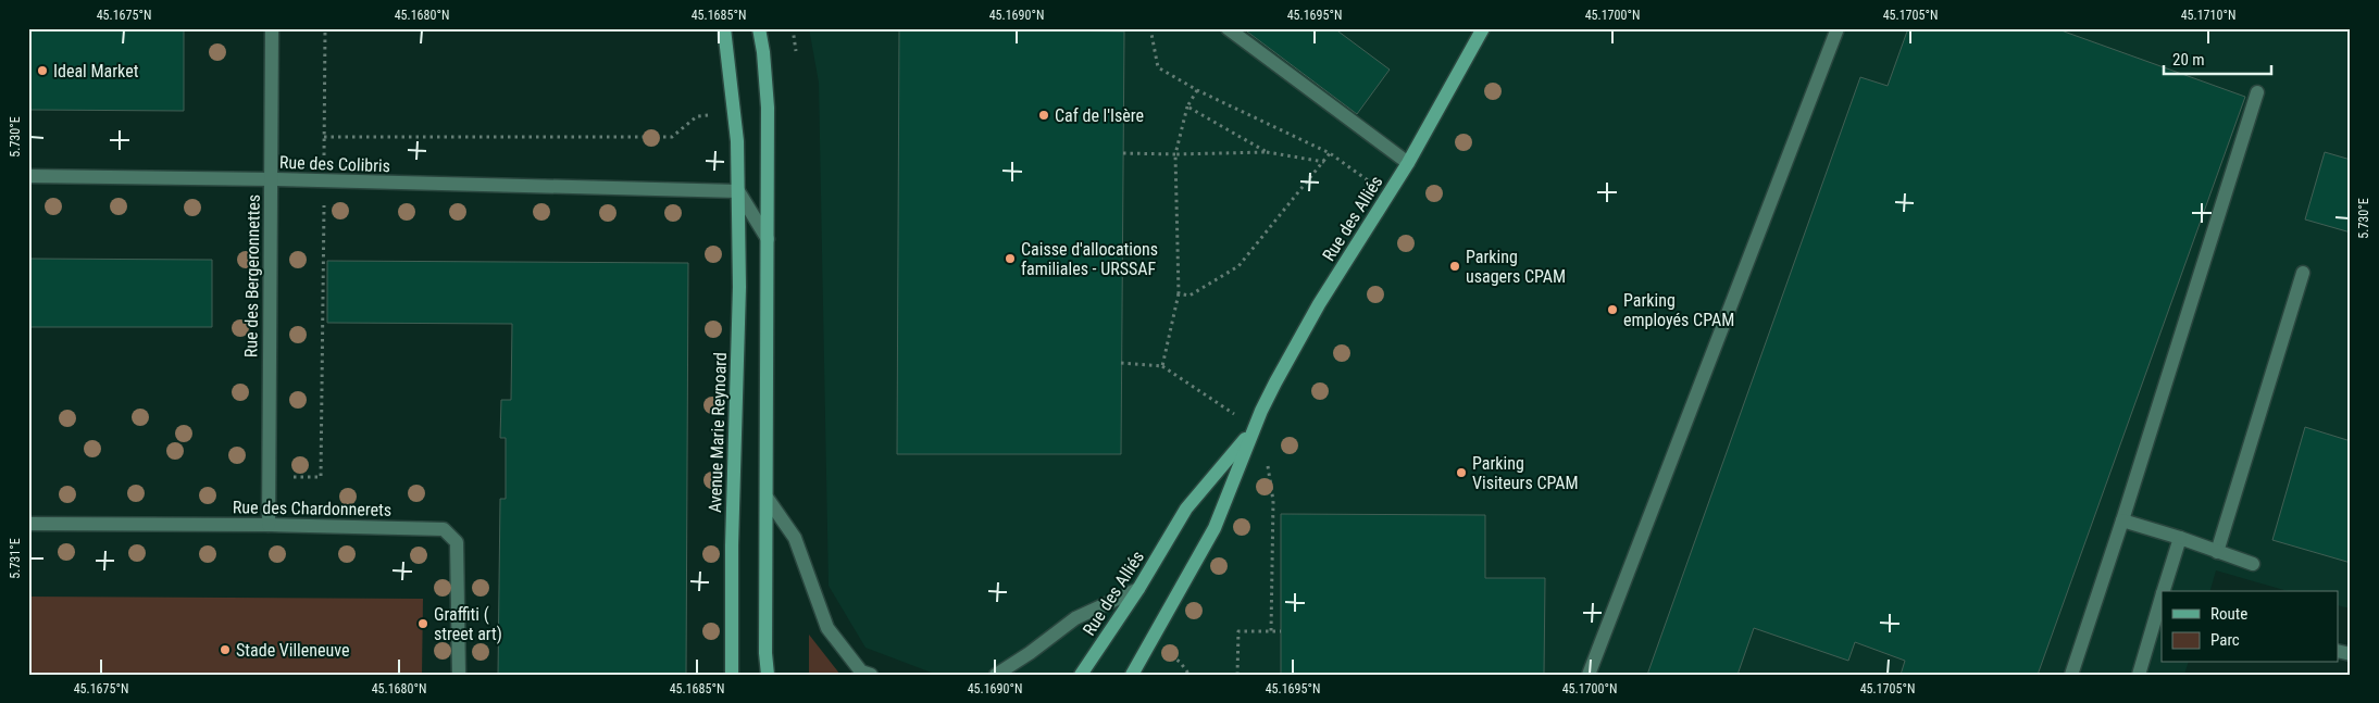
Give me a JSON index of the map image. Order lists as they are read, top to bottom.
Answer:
{
  "streets": {
    "main road": ["Rue des Alliés", "Avenue Marie Reynoard"],
    "street": ["Rue des Colibris", "Rue des Bergeronnettes", "Rue des Chardonnerets"]
  },
  "crossings": [
    ["Rue des Colibris", "Rue des Bergeronnettes"],
    ["Rue des Colibris", "Avenue Marie Reynoard"],
    ["Rue des Bergeronnettes", "Rue des Chardonnerets"]
  ],
  "places": [
    "Ideal Market",
    "Caf de l'Isère",
    "Caisse d'allocations familiales - URSSAF",
    "Parking usagers CPAM",
    "Parking employés CPAM",
    "Parking Visiteurs CPAM",
    "Graffiti ( street art)",
    "Stade Villeneuve"
  ],
  "legend": ["Route", "Parc"],
  "scale_bar": "20 m",
  "coordinates": [
    "45.1675°N",
    "45.1680°N",
    "45.1685°N",
    "45.1690°N",
    "45.1695°N",
    "45.1700°N",
    "45.1705°N",
    "45.1710°N",
    "5.730°E",
    "5.731°E"
  ]
}
